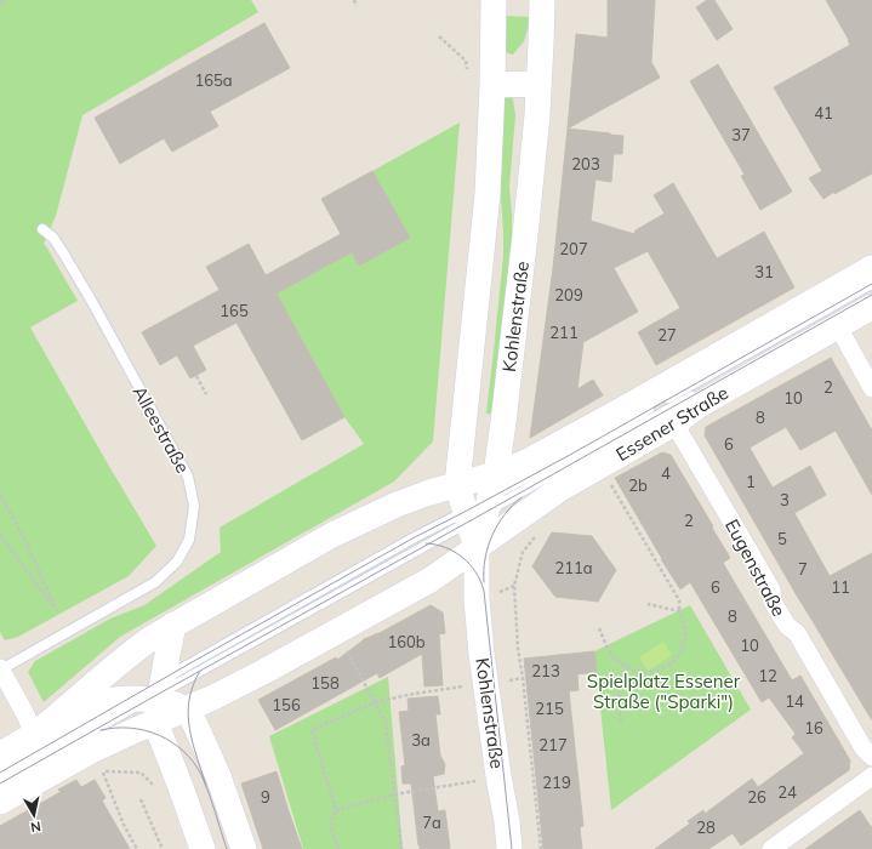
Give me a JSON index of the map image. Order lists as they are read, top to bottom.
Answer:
{
  "streets": {
    "main road": ["Kohlenstraße", "Essener Straße"],
    "street": ["Eugenstraße"],
    "lane": ["Alleestraße"]
  },
  "crossings": [
    ["Kohlenstraße", "Essener Straße"],
    ["Essener Straße", "Eugenstraße"]
  ],
  "parks": ["Spielplatz Essener Straße (\"Sparki\")"],
  "house_numbers": [
    "165a",
    "41",
    "37",
    "203",
    "207",
    "31",
    "209",
    "165",
    "211",
    "27",
    "2",
    "10",
    "8",
    "6",
    "4",
    "1",
    "2b",
    "3",
    "2",
    "5",
    "211a",
    "7",
    "6",
    "11",
    "8",
    "160b",
    "10",
    "213",
    "12",
    "158",
    "14",
    "156",
    "215",
    "16",
    "3a",
    "217",
    "219",
    "24",
    "9",
    "26",
    "7a",
    "28"
  ],
  "north": "bottom"
}
